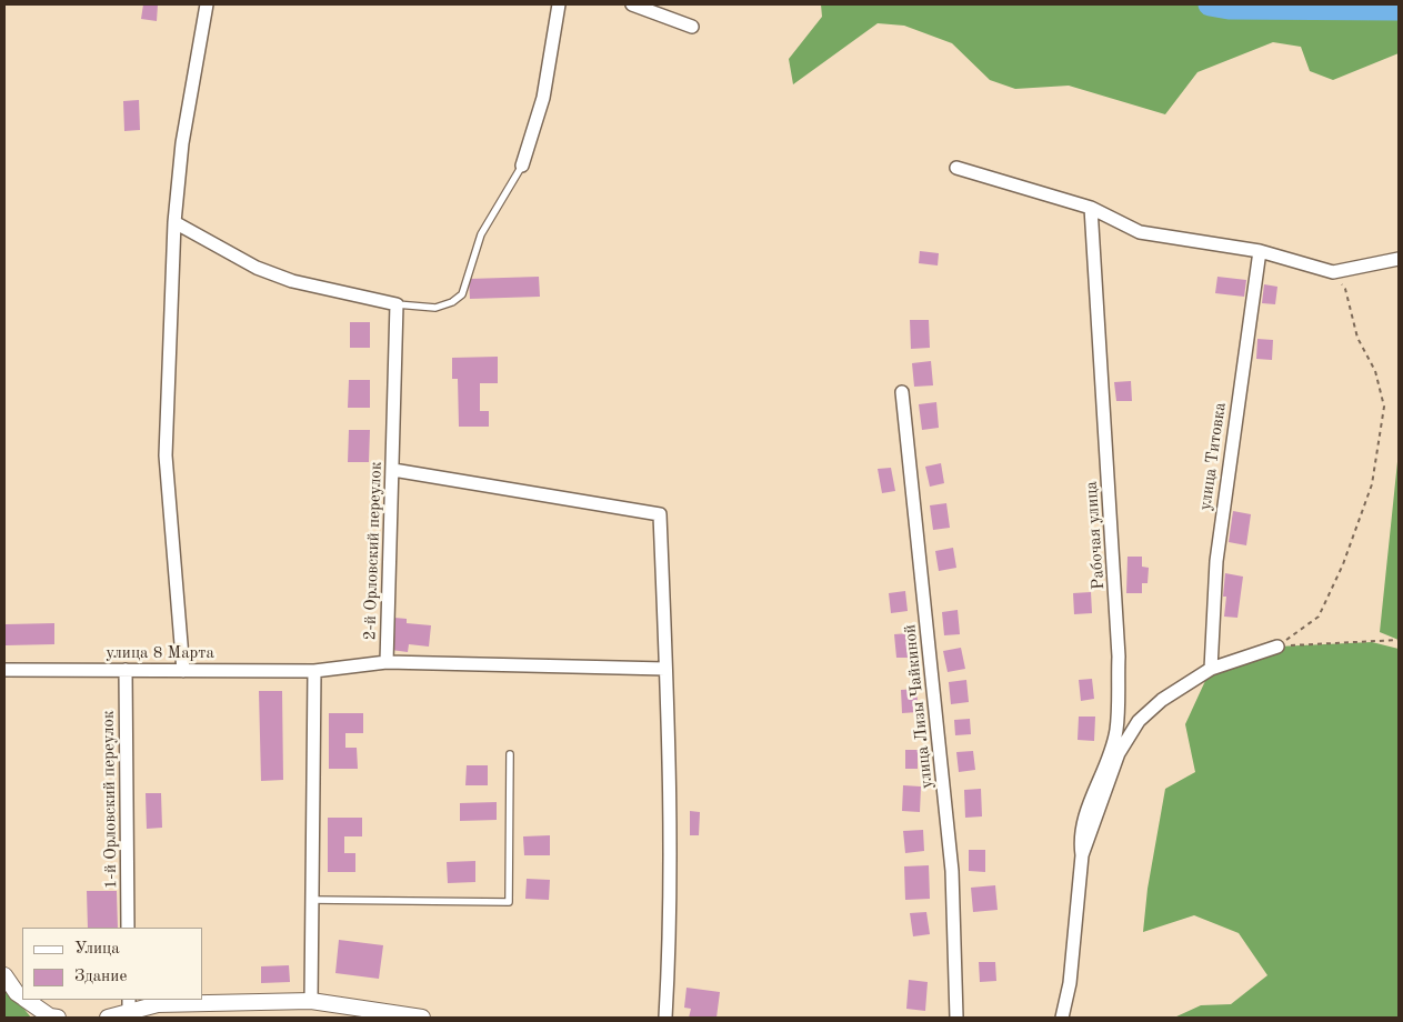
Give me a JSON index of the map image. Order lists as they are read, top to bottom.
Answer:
{
  "streets": {
    "street": [
      "улица Титовка",
      "Рабочая улица",
      "2-й Орловский переулок",
      "улица 8 Марта",
      "улица Лизы Чайкиной",
      "1-й Орловский переулок"
    ]
  },
  "crossings": [
    ["2-й Орловский переулок", "улица 8 Марта"],
    ["улица 8 Марта", "1-й Орловский переулок"]
  ],
  "legend": ["Улица", "Здание"]
}
